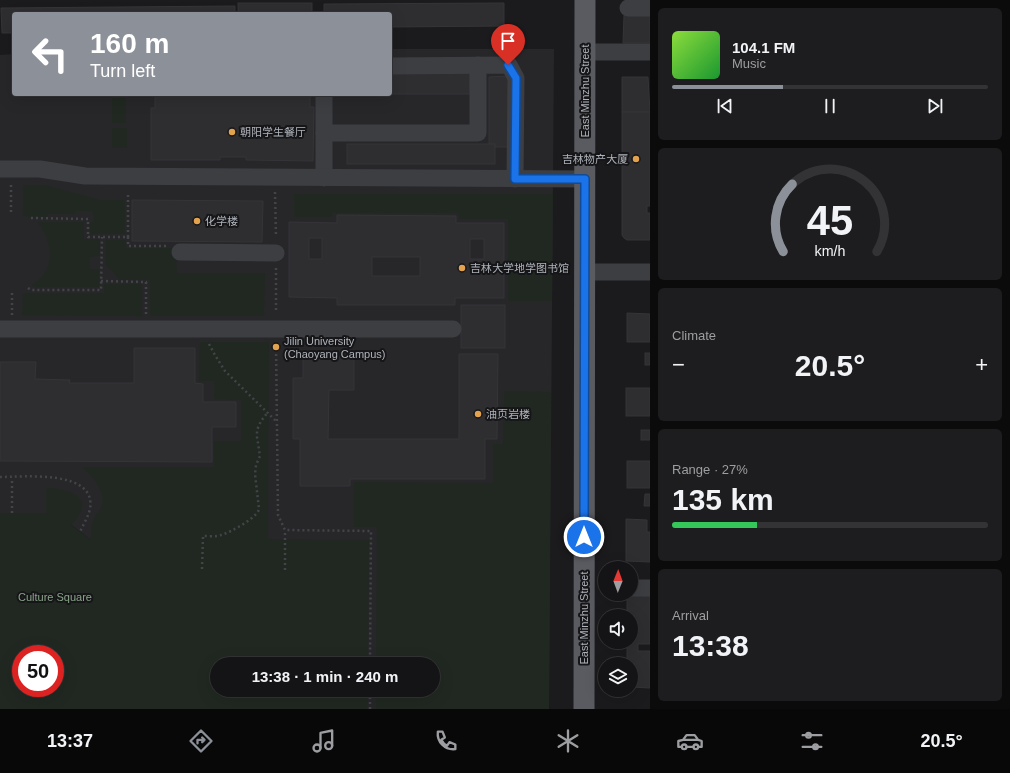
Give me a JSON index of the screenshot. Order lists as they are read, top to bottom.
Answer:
{
  "streets": {
    "main road": ["East Minzhu Street"]
  },
  "parks": ["Culture Square"],
  "places": [
    "朝阳学生餐厅",
    "吉林物产大厦",
    "化学楼",
    "吉林大学地学图书馆",
    "Jilin University (Chaoyang Campus)",
    "油页岩楼"
  ],
  "north": "top",
  "page": {
    "turn": ["160 m", "Turn left"],
    "song": ["104.1 FM", "Music"],
    "tile": [
      "Climate",
      ["Range · 27%", "135 km"],
      ["Arrival", "13:38"]
    ],
    "heat": ["−", "20.5°", "+"],
    "limit": "50",
    "trip": "13:38 · 1 min · 240 m",
    "tabs": ["13:37", "20.5°"],
    "gauge": ["45", "km/h"]
  }
}
